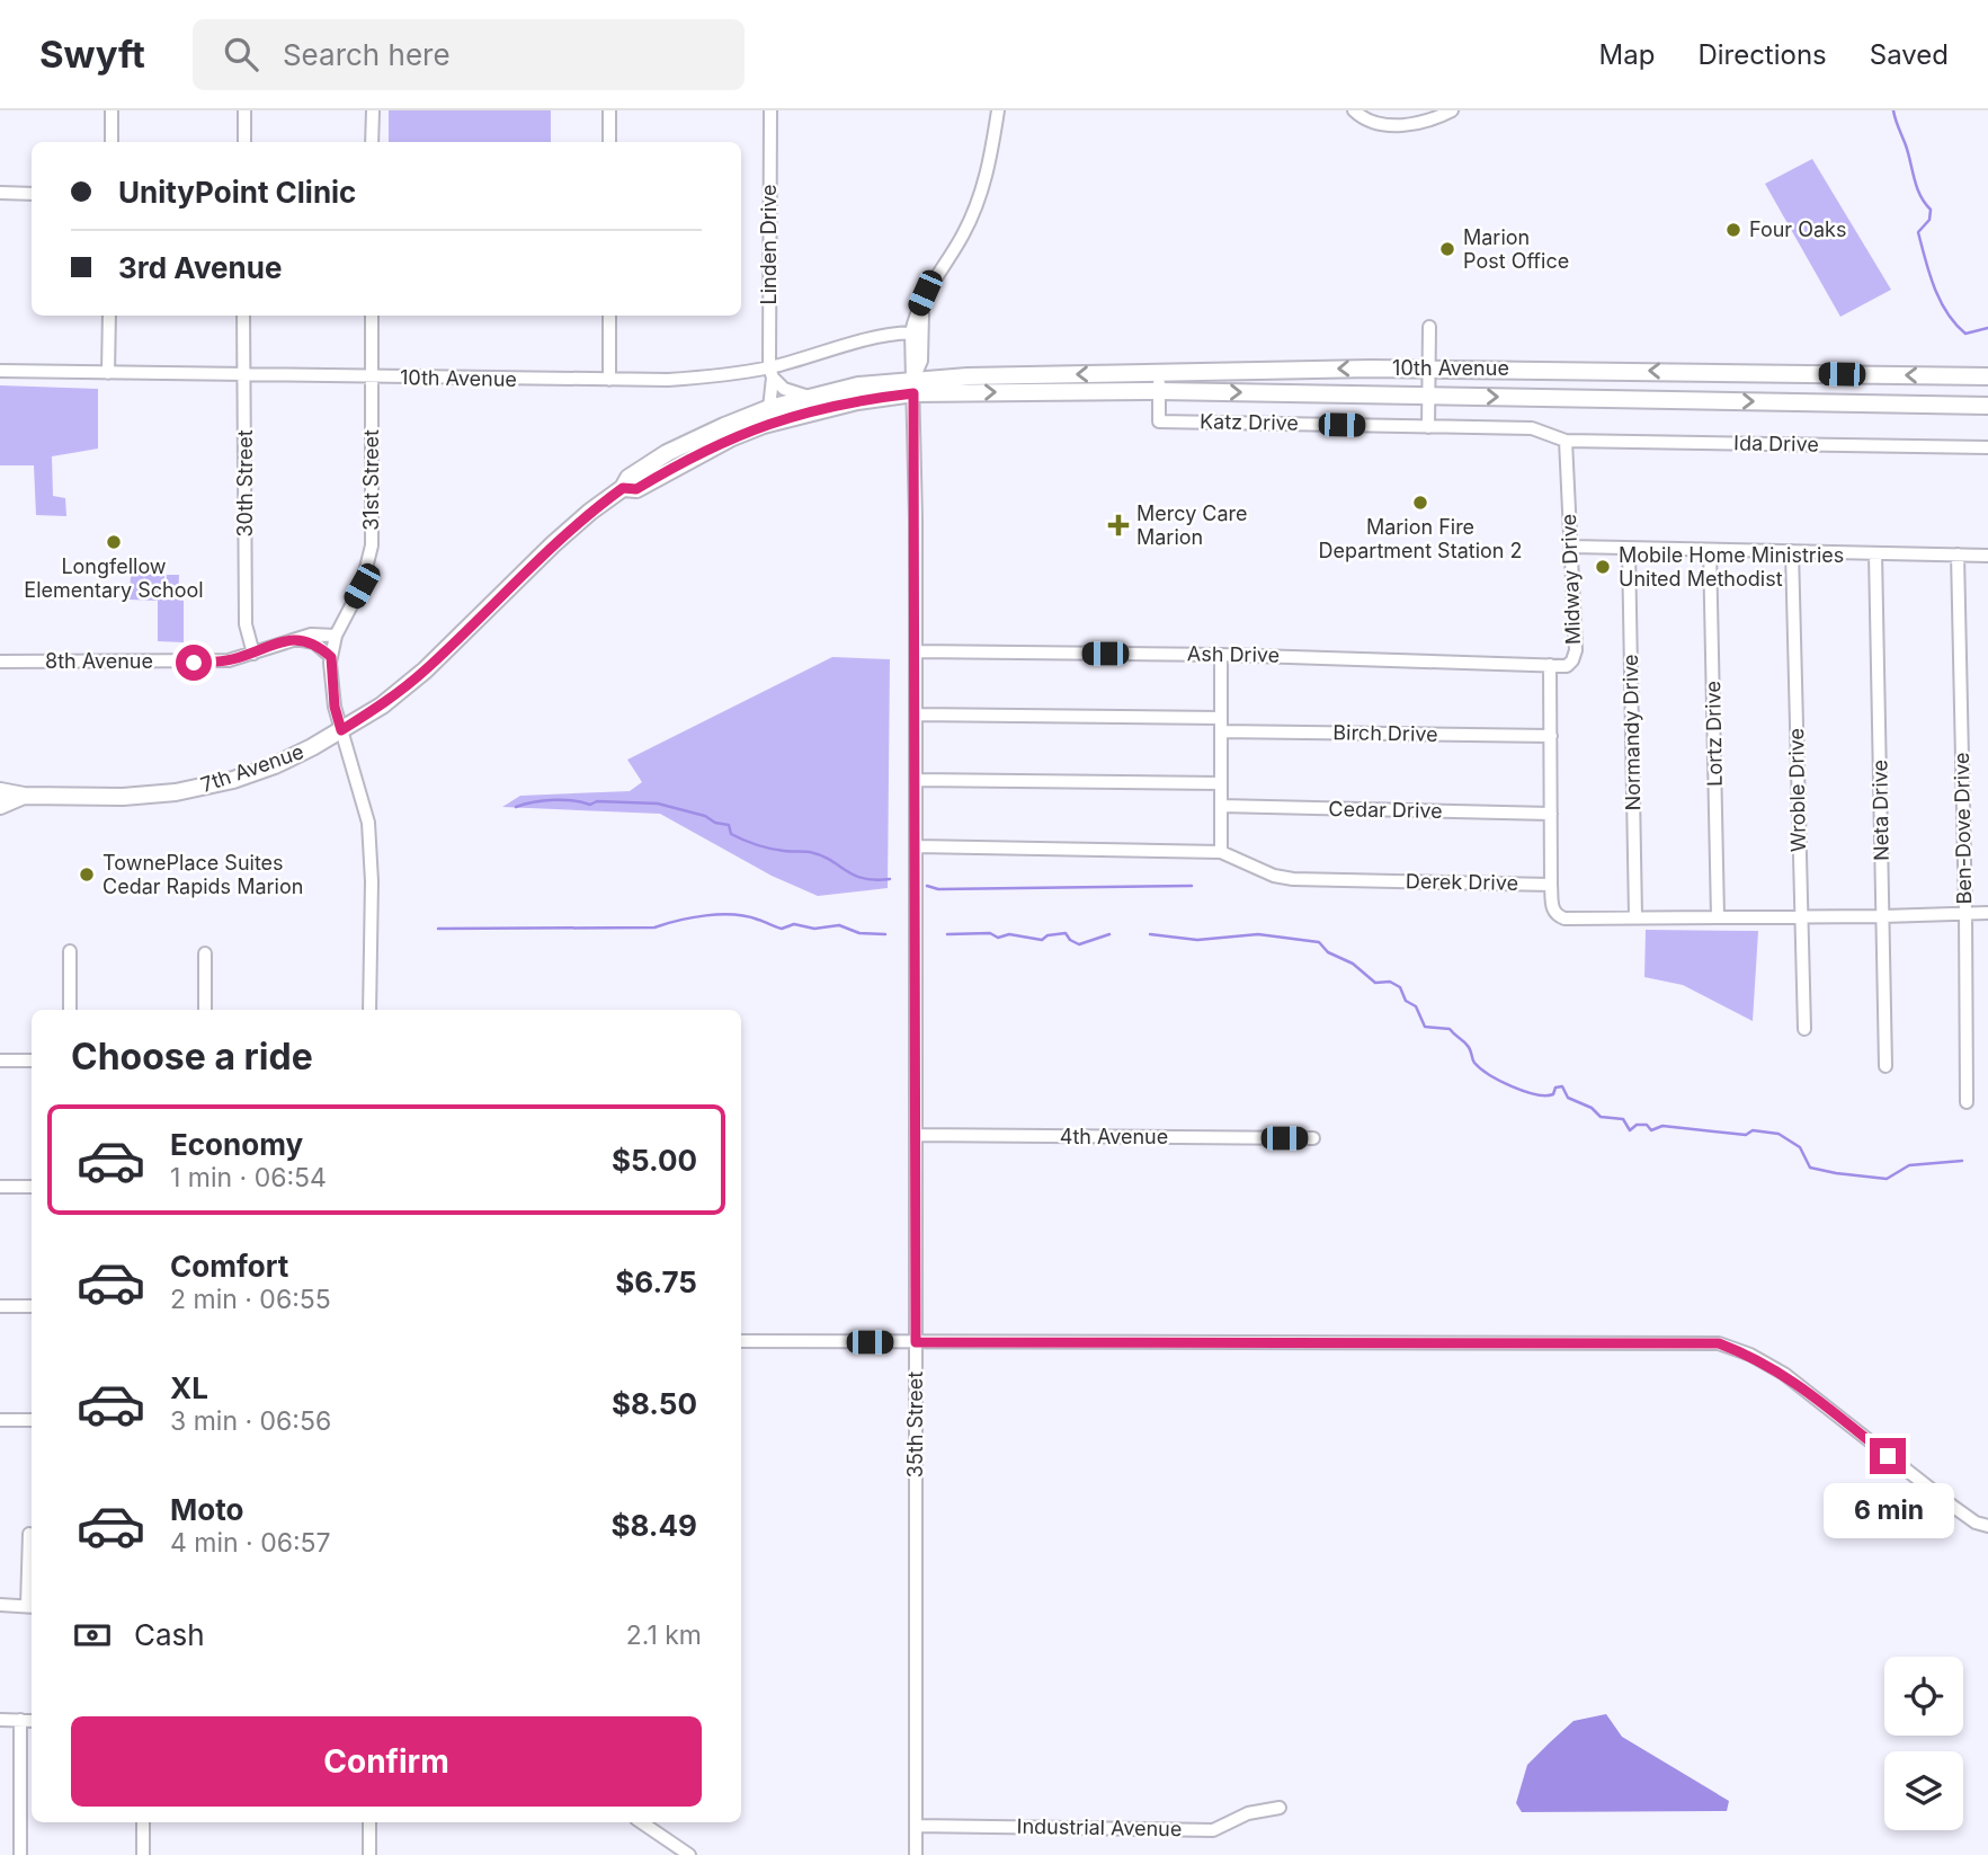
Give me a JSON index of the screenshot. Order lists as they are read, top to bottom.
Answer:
{
  "streets": {
    "main road": ["10th Avenue", "7th Avenue"],
    "street": [
      "Linden Drive",
      "Katz Drive",
      "Ida Drive",
      "31st Street",
      "30th Street",
      "Midway Drive",
      "Ash Drive",
      "8th Avenue",
      "Normandy Drive",
      "Birch Drive",
      "Lortz Drive",
      "Wroble Drive",
      "Cedar Drive",
      "Neta Drive",
      "Ben-Dove Drive",
      "Derek Drive",
      "4th Avenue",
      "35th Street",
      "Industrial Avenue"
    ]
  },
  "crossings": [
    ["Linden Drive", "10th Avenue"],
    ["Linden Drive", "7th Avenue"],
    ["10th Avenue", "Katz Drive"],
    ["10th Avenue", "31st Street"],
    ["10th Avenue", "30th Street"],
    ["10th Avenue", "7th Avenue"],
    ["10th Avenue", "35th Street"],
    ["Ida Drive", "Midway Drive"],
    ["31st Street", "8th Avenue"],
    ["31st Street", "7th Avenue"],
    ["30th Street", "8th Avenue"],
    ["Midway Drive", "Ash Drive"],
    ["Midway Drive", "Birch Drive"],
    ["Midway Drive", "Cedar Drive"],
    ["Midway Drive", "Derek Drive"],
    ["Ash Drive", "35th Street"],
    ["7th Avenue", "35th Street"],
    ["Derek Drive", "35th Street"],
    ["4th Avenue", "35th Street"],
    ["35th Street", "Industrial Avenue"]
  ],
  "places": {
    "other": [
      "Four Oaks",
      "Marion Post Office",
      "Marion Fire Department Station 2",
      "Longfellow Elementary School",
      "Mobile Home Ministries United Methodist",
      "TownePlace Suites Cedar Rapids Marion"
    ],
    "health": ["Mercy Care Marion"]
  },
  "page": {
    "header": "Swyft",
    "search": "Search here",
    "nav": ["Map", "Directions", "Saved"],
    "banner": ["UnityPoint Clinic", "3rd Avenue"],
    "heading": "Choose a ride",
    "list": [
      {
        "name": "Economy",
        "note": "1 min · 06:54",
        "value": "$5.00"
      },
      {
        "name": "Comfort",
        "note": "2 min · 06:55",
        "value": "$6.75"
      },
      {
        "name": "XL",
        "note": "3 min · 06:56",
        "value": "$8.50"
      },
      {
        "name": "Moto",
        "note": "4 min · 06:57",
        "value": "$8.49"
      }
    ],
    "bubble": "6 min",
    "pay": ["Cash", "2.1 km"],
    "buttons": "Confirm"
  }
}
